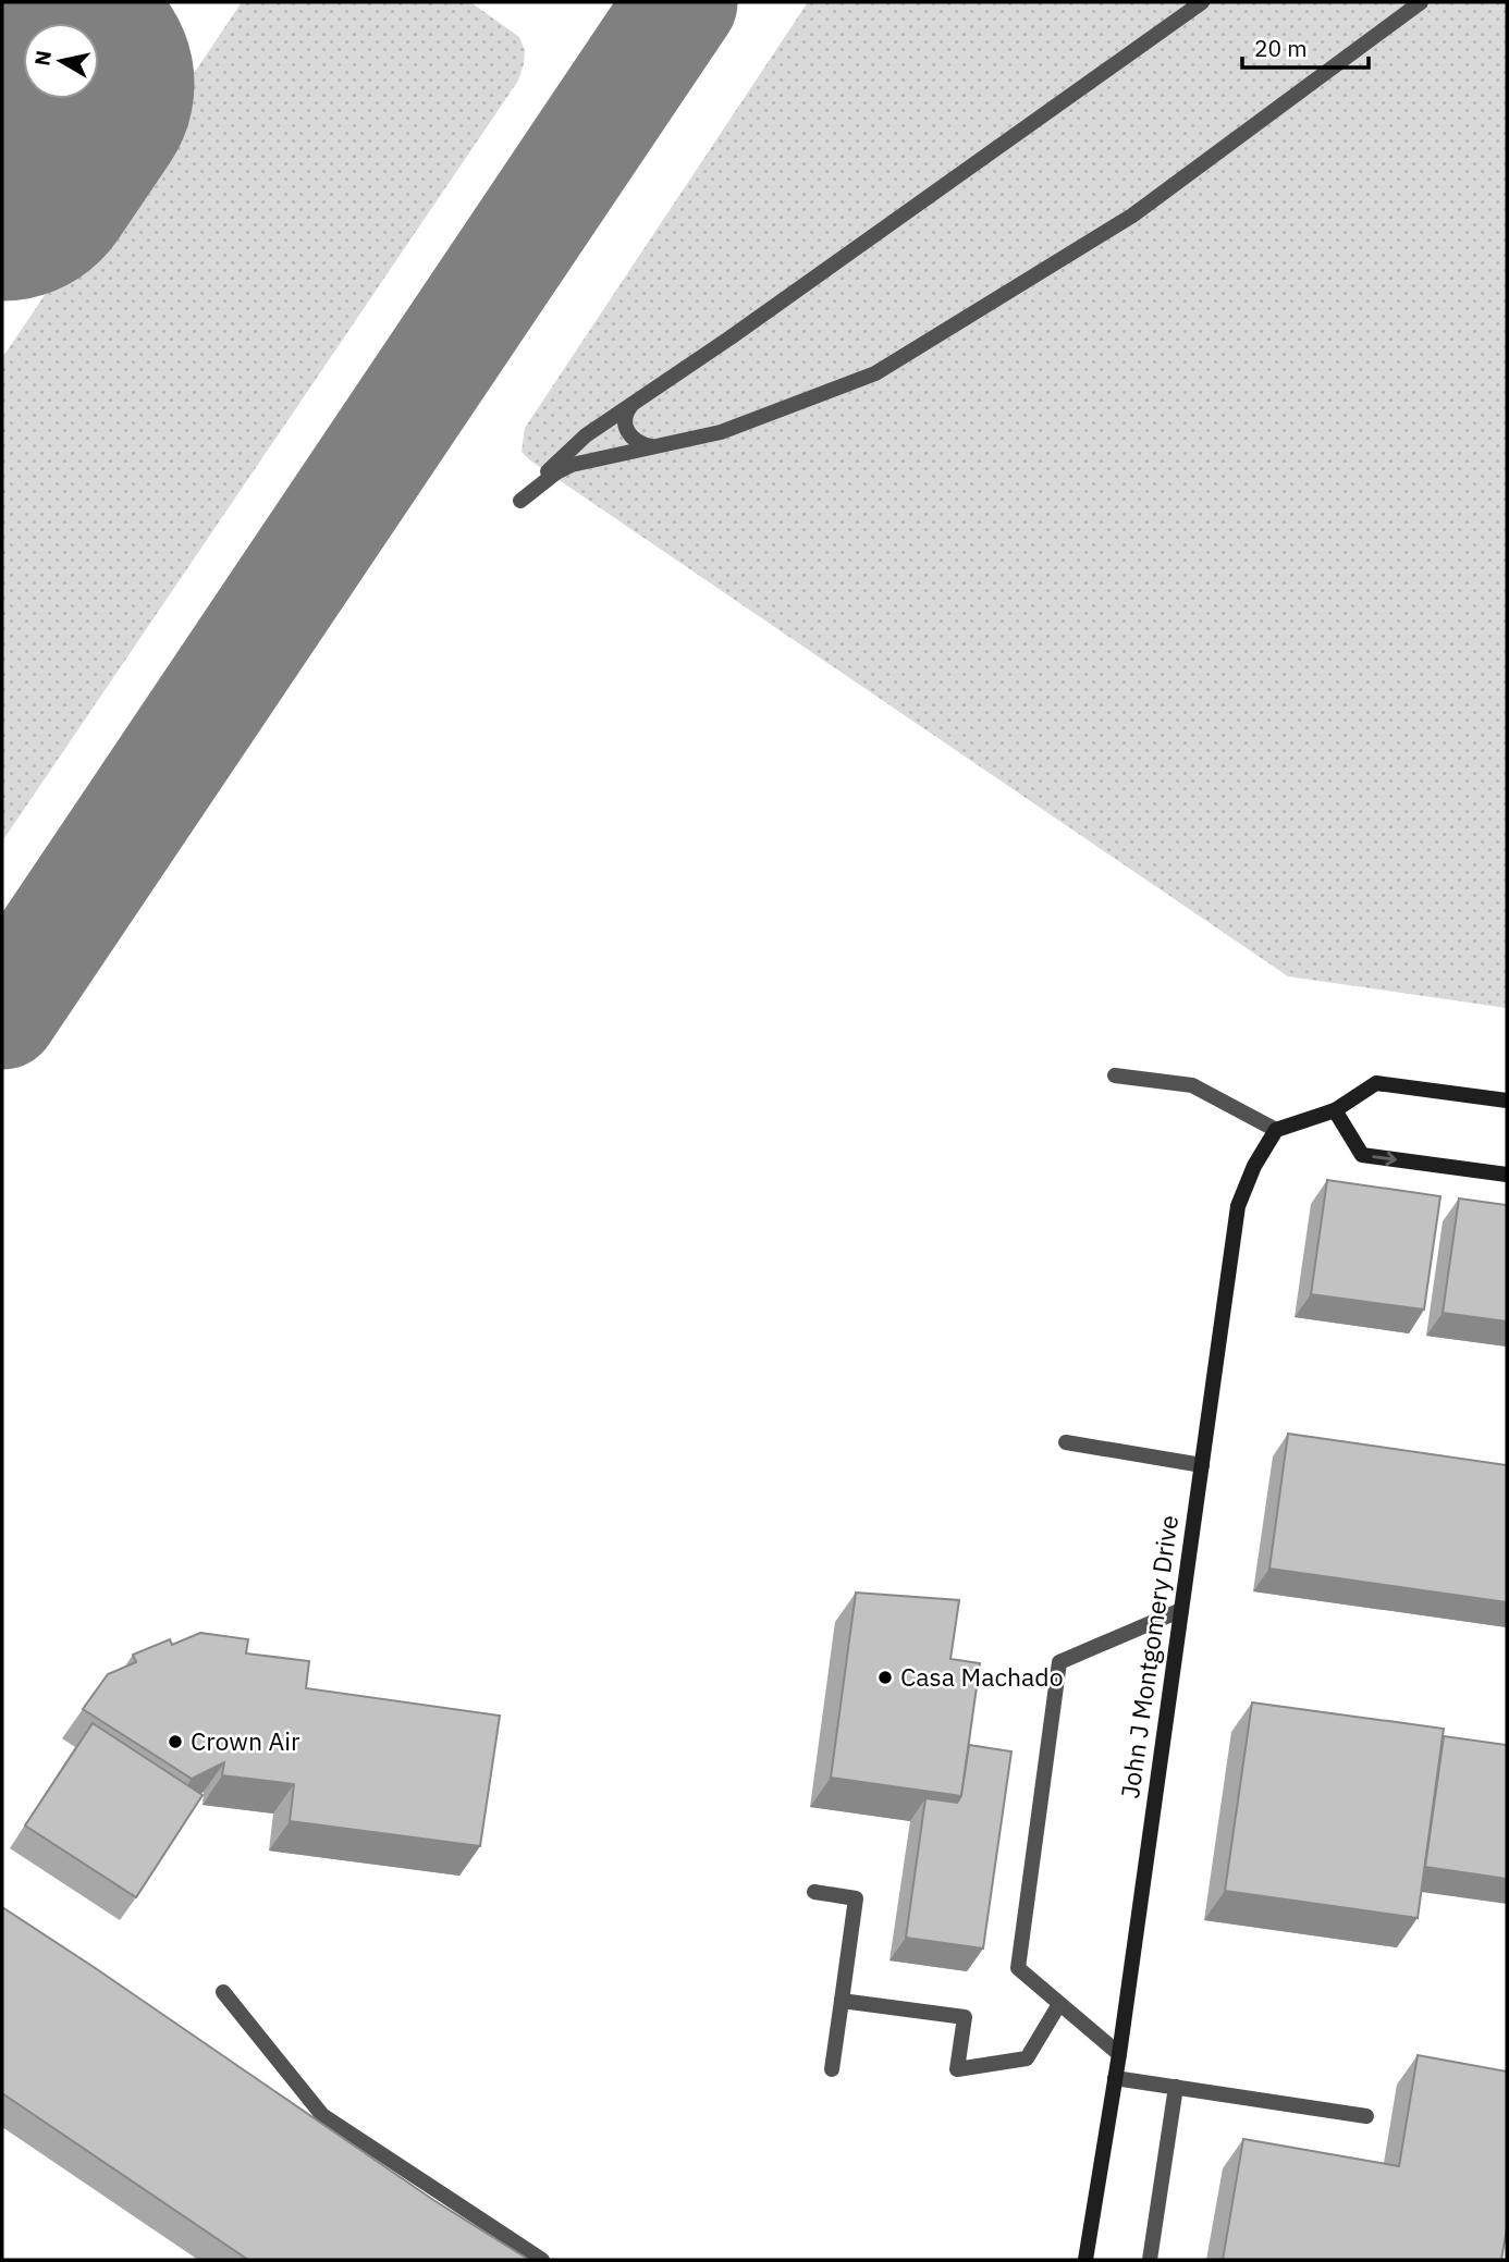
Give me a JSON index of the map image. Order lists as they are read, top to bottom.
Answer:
{
  "streets": {
    "street": ["John J Montgomery Drive"]
  },
  "places": ["Casa Machado", "Crown Air"],
  "scale_bar": "20 m",
  "north": "left"
}
